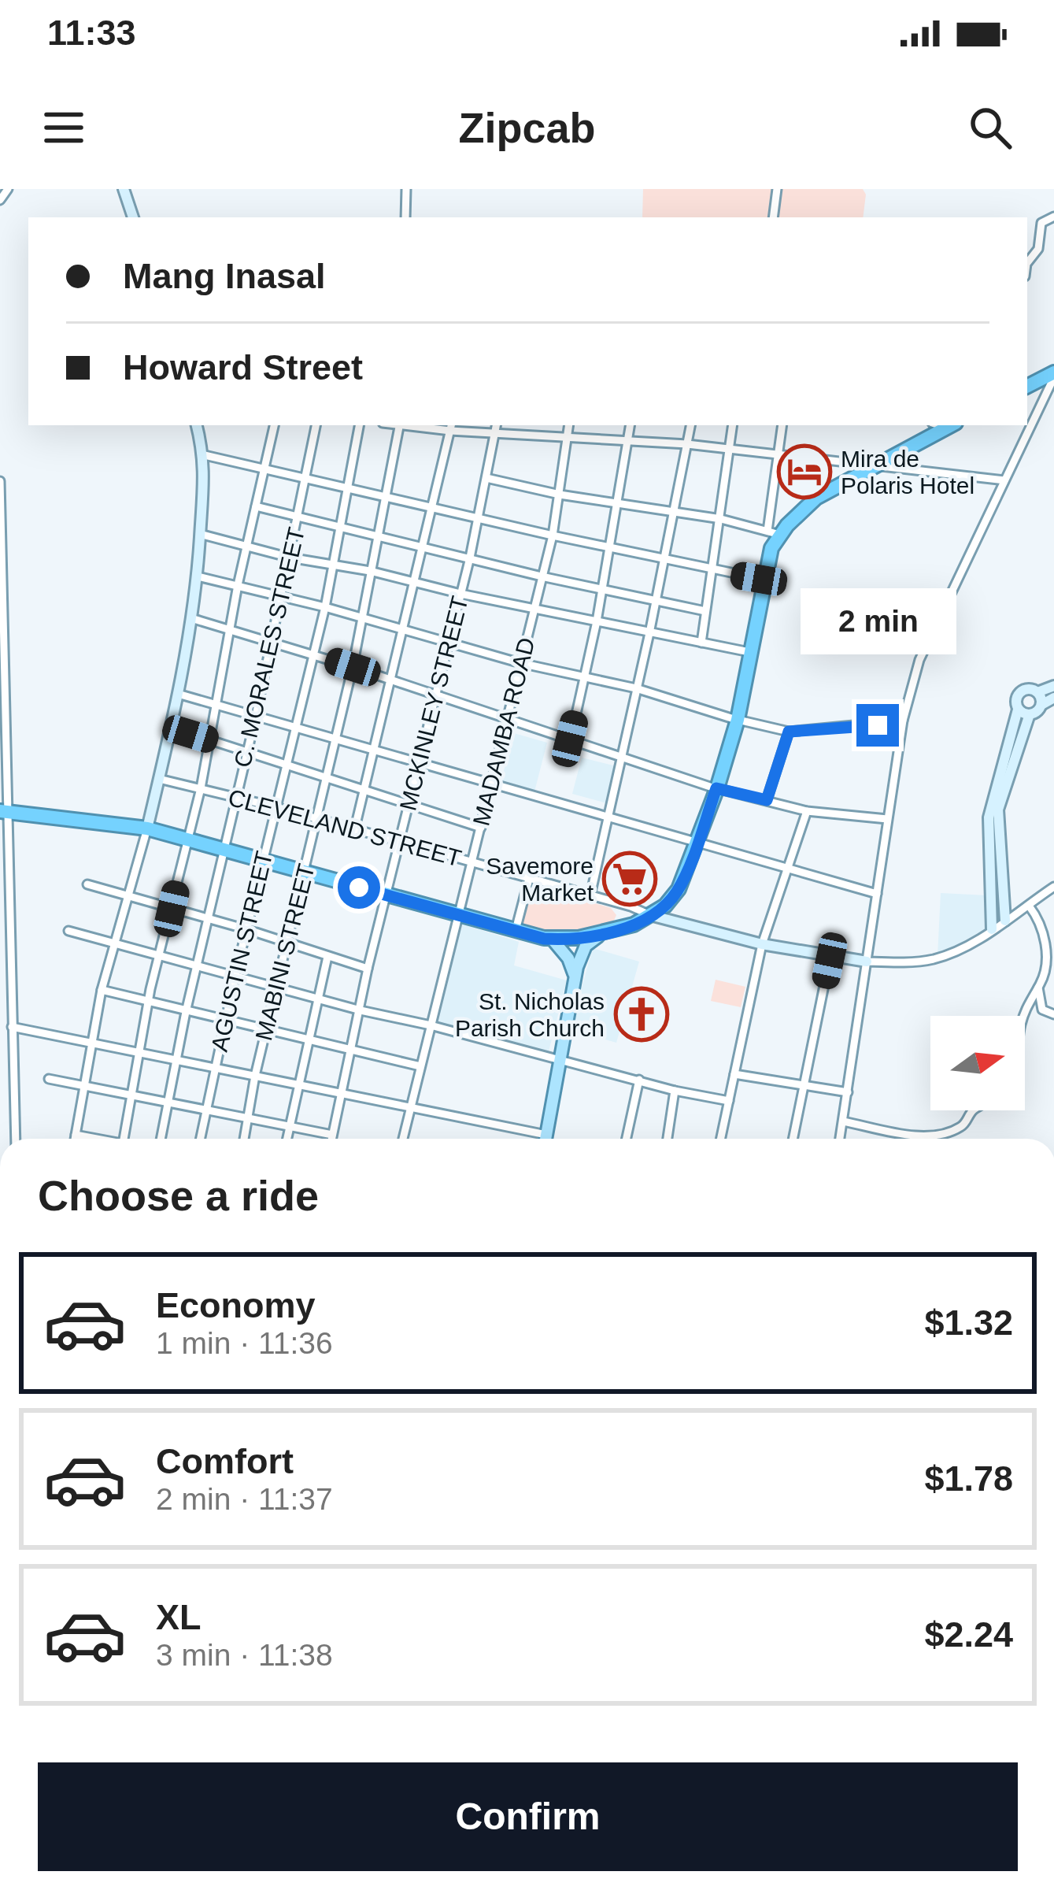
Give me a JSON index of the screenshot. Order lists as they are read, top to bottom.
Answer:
{
  "streets": {
    "street": [
      "C. MORALES STREET",
      "MCKINLEY STREET",
      "MADAMBA ROAD",
      "CLEVELAND STREET",
      "AGUSTIN STREET",
      "MABINI STREET"
    ]
  },
  "crossings": [
    ["C. MORALES STREET", "CLEVELAND STREET"],
    ["MCKINLEY STREET", "CLEVELAND STREET"],
    ["MADAMBA ROAD", "CLEVELAND STREET"],
    ["CLEVELAND STREET", "AGUSTIN STREET"],
    ["CLEVELAND STREET", "MABINI STREET"]
  ],
  "places": {
    "hotel": ["Mira de Polaris Hotel"],
    "supermarket": ["Savemore Market"],
    "church": ["St. Nicholas Parish Church"]
  },
  "north": "right",
  "page": {
    "status": "11:33",
    "header": "Zipcab",
    "banner": ["Mang Inasal", "Howard Street"],
    "bubble": "2 min",
    "heading": "Choose a ride",
    "list": [
      {
        "name": "Economy",
        "note": "1 min · 11:36",
        "value": "$1.32"
      },
      {
        "name": "Comfort",
        "note": "2 min · 11:37",
        "value": "$1.78"
      },
      {
        "name": "XL",
        "note": "3 min · 11:38",
        "value": "$2.24"
      }
    ],
    "buttons": "Confirm"
  }
}
